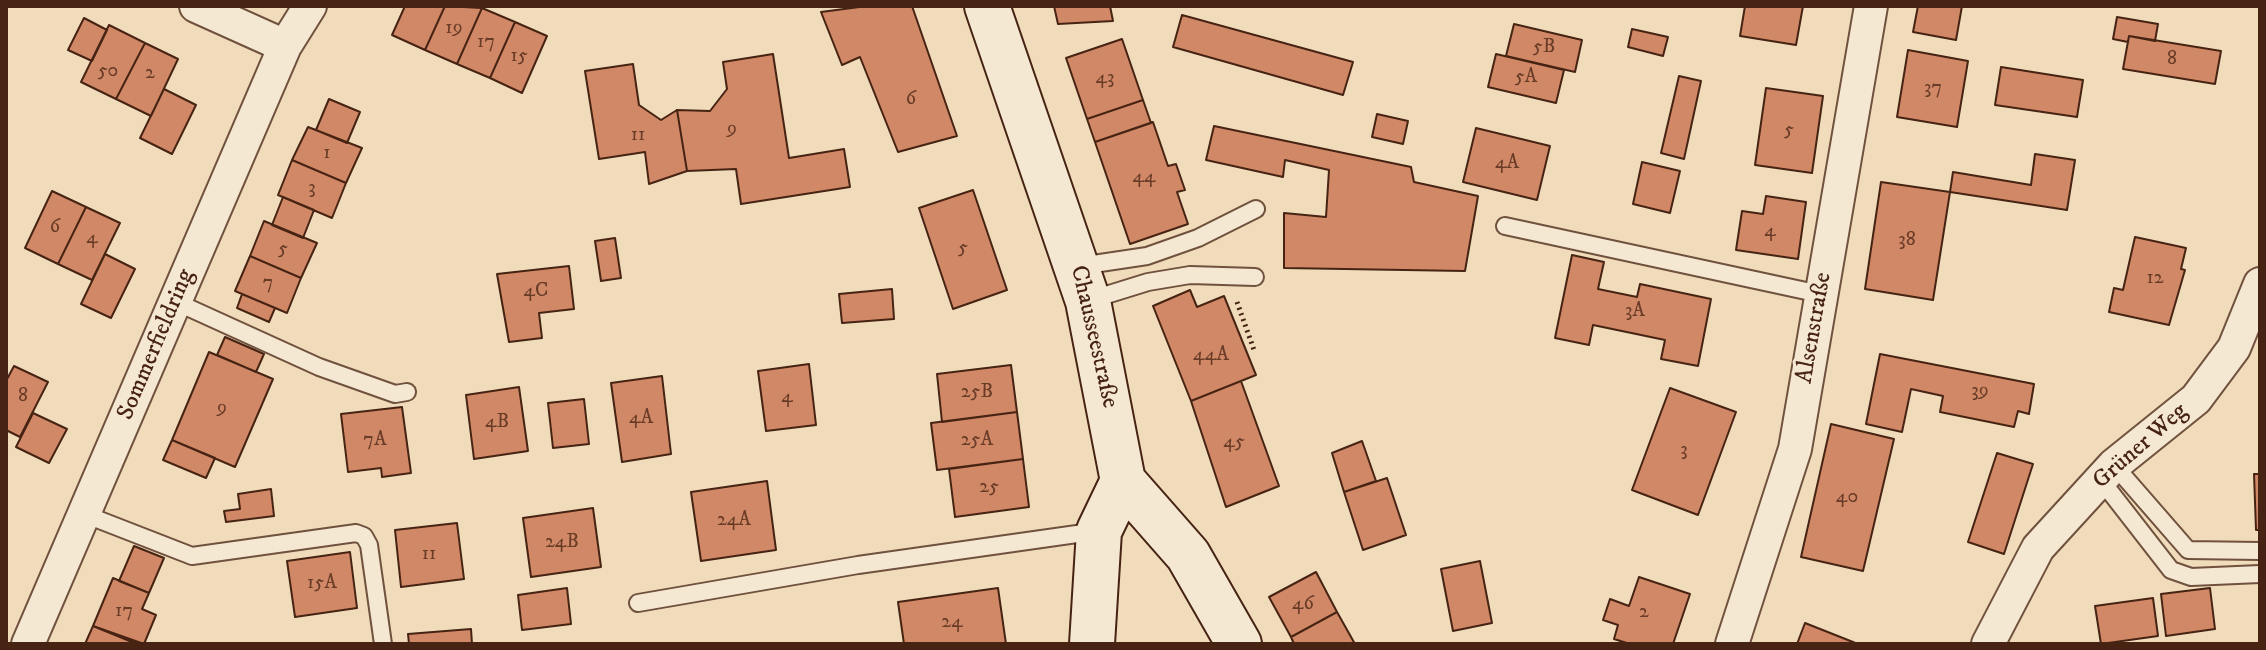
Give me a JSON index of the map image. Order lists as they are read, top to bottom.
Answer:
{
  "streets": {
    "street": [
      "Alsenstraße",
      "Chausseestraße",
      "Sommerfieldring",
      "Grüner Weg"
    ]
  },
  "house_numbers": [
    "19",
    "17",
    "5B",
    "15",
    "8",
    "50",
    "2",
    "5A",
    "43",
    "37",
    "6",
    "9",
    "5",
    "11",
    "1",
    "4A",
    "44",
    "3",
    "6",
    "4",
    "4",
    "38",
    "5",
    "5",
    "12",
    "7",
    "4C",
    "3A",
    "44A",
    "39",
    "25B",
    "8",
    "4",
    "9",
    "4A",
    "4B",
    "7A",
    "25A",
    "45",
    "3",
    "25",
    "40",
    "24A",
    "24B",
    "11",
    "15A",
    "46",
    "17",
    "2",
    "24"
  ]
}
